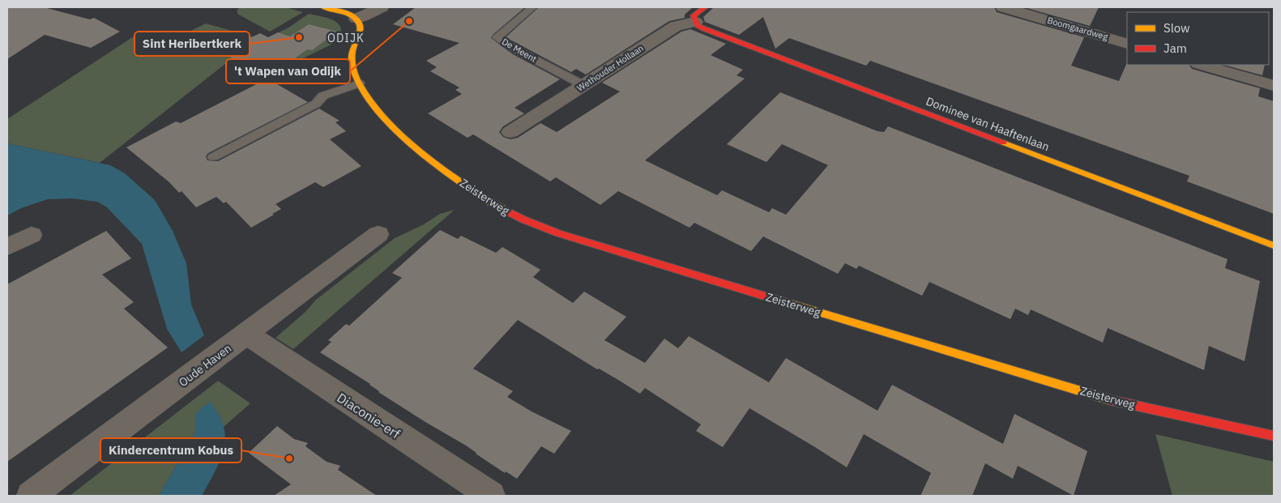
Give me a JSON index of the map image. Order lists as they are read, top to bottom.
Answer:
{
  "streets": {
    "street": [
      "Boomgaardweg",
      "Wethouder Hollaan",
      "Dominee van Haaftenlaan",
      "Zeisterweg",
      "Oude Haven",
      "Diaconie-erf"
    ],
    "lane": ["De Meent"]
  },
  "crossings": [
    ["De Meent", "Wethouder Hollaan"],
    ["Wethouder Hollaan", "Dominee van Haaftenlaan"],
    ["Oude Haven", "Diaconie-erf"]
  ],
  "districts": ["ODIJK"],
  "places": ["'t Wapen van Odijk", "Sint Heribertkerk", "Kindercentrum Kobus"],
  "legend": ["Slow", "Jam"]
}
